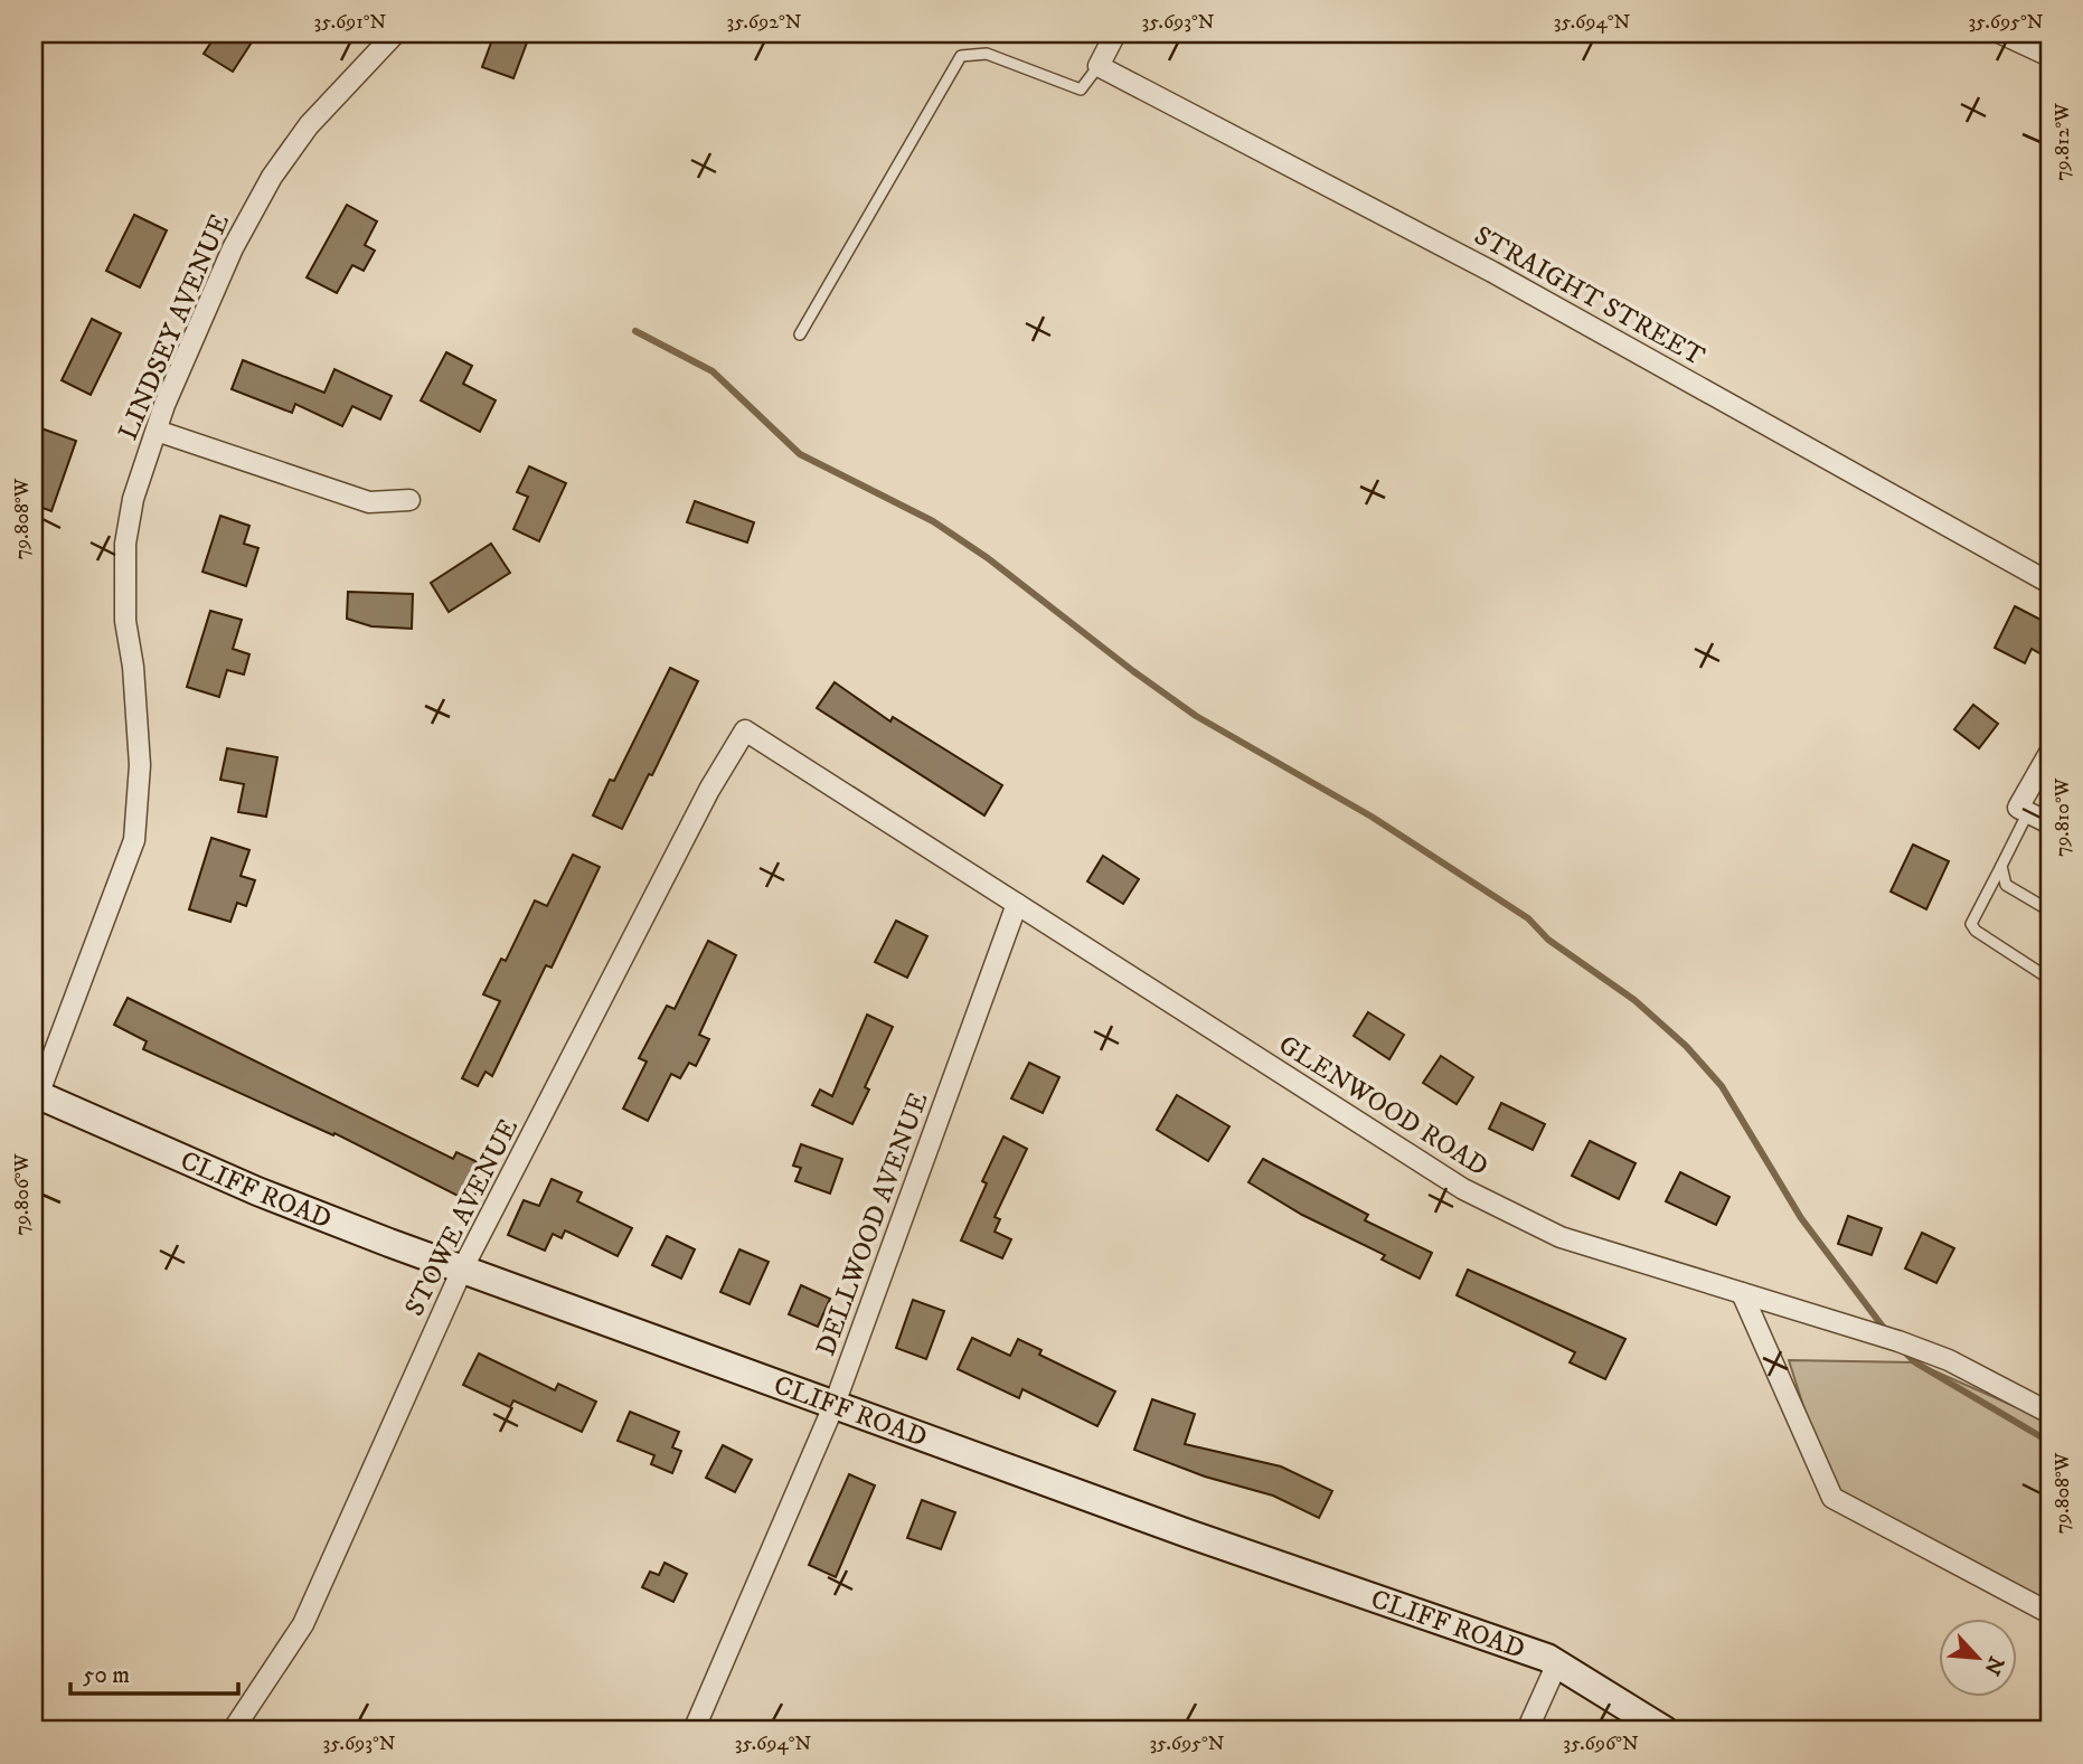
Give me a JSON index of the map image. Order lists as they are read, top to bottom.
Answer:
{
  "streets": {
    "street": [
      "STRAIGHT STREET",
      "LINDSEY AVENUE",
      "GLENWOOD ROAD",
      "CLIFF ROAD",
      "STOWE AVENUE",
      "DELLWOOD AVENUE"
    ]
  },
  "crossings": [
    ["LINDSEY AVENUE", "CLIFF ROAD"],
    ["GLENWOOD ROAD", "STOWE AVENUE"],
    ["GLENWOOD ROAD", "DELLWOOD AVENUE"],
    ["CLIFF ROAD", "STOWE AVENUE"],
    ["CLIFF ROAD", "DELLWOOD AVENUE"]
  ],
  "scale_bar": "50 m",
  "north": "bottom right",
  "coordinates": [
    "35.691°N",
    "35.692°N",
    "35.693°N",
    "35.694°N",
    "35.695°N",
    "79.812°W",
    "79.808°W",
    "79.810°W",
    "79.806°W",
    "35.696°N"
  ]
}
